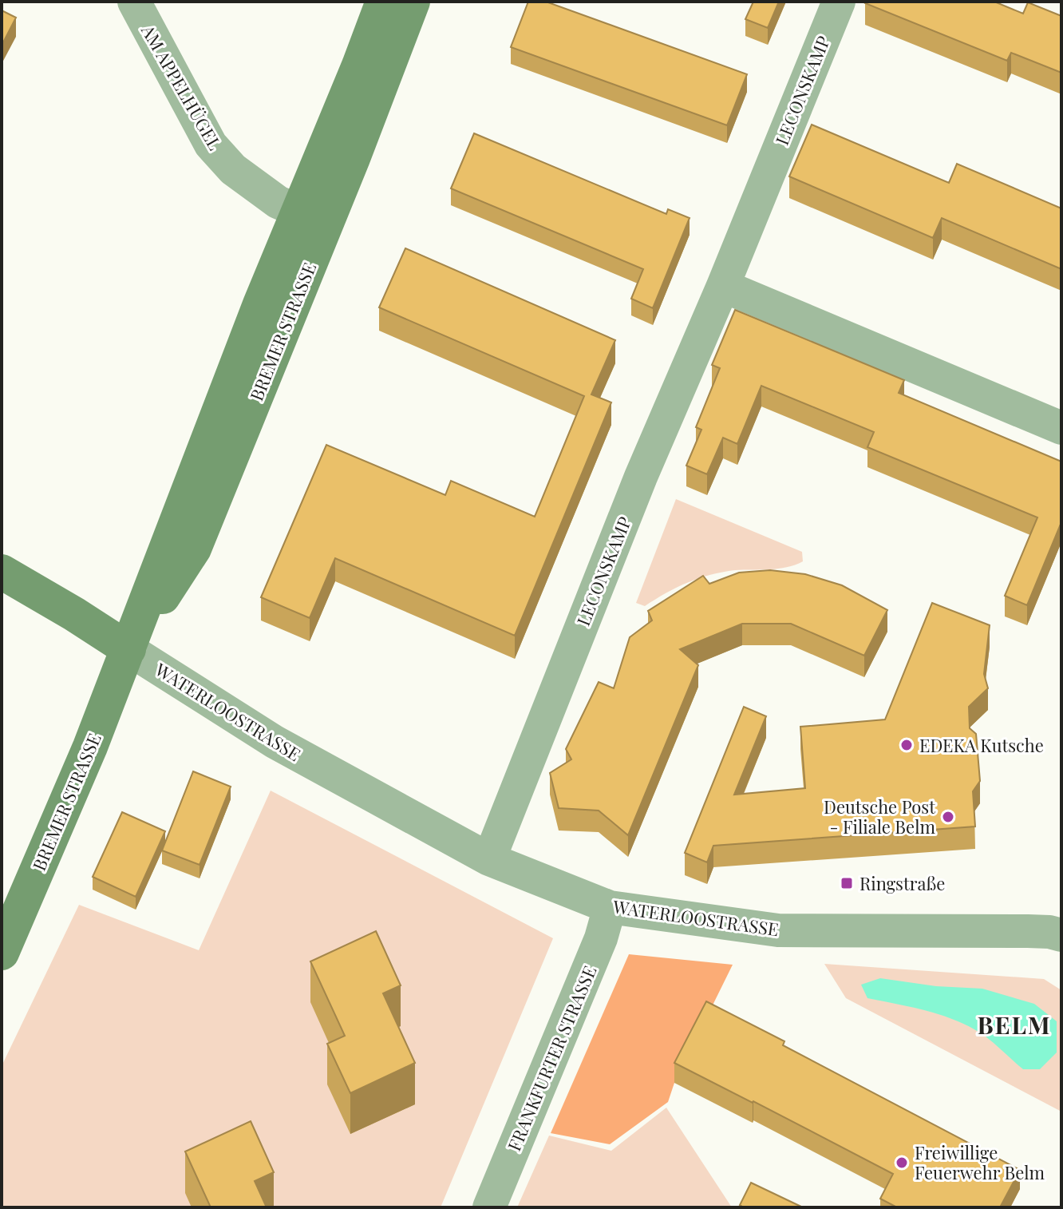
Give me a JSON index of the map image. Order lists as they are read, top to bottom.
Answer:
{
  "streets": {
    "street": [
      "AM APPELHÜGEL",
      "LECONSKAMP",
      "BREMER STRASSE",
      "WATERLOOSTRASSE",
      "FRANKFURTER STRASSE"
    ]
  },
  "crossings": [
    ["AM APPELHÜGEL", "BREMER STRASSE"],
    ["LECONSKAMP", "WATERLOOSTRASSE"],
    ["BREMER STRASSE", "WATERLOOSTRASSE"],
    ["WATERLOOSTRASSE", "FRANKFURTER STRASSE"]
  ],
  "districts": ["BELM"],
  "places": {
    "other": ["EDEKA Kutsche", "Deutsche Post - Filiale Belm", "Freiwillige Feuerwehr Belm"],
    "transit": ["Ringstraße"]
  }
}
